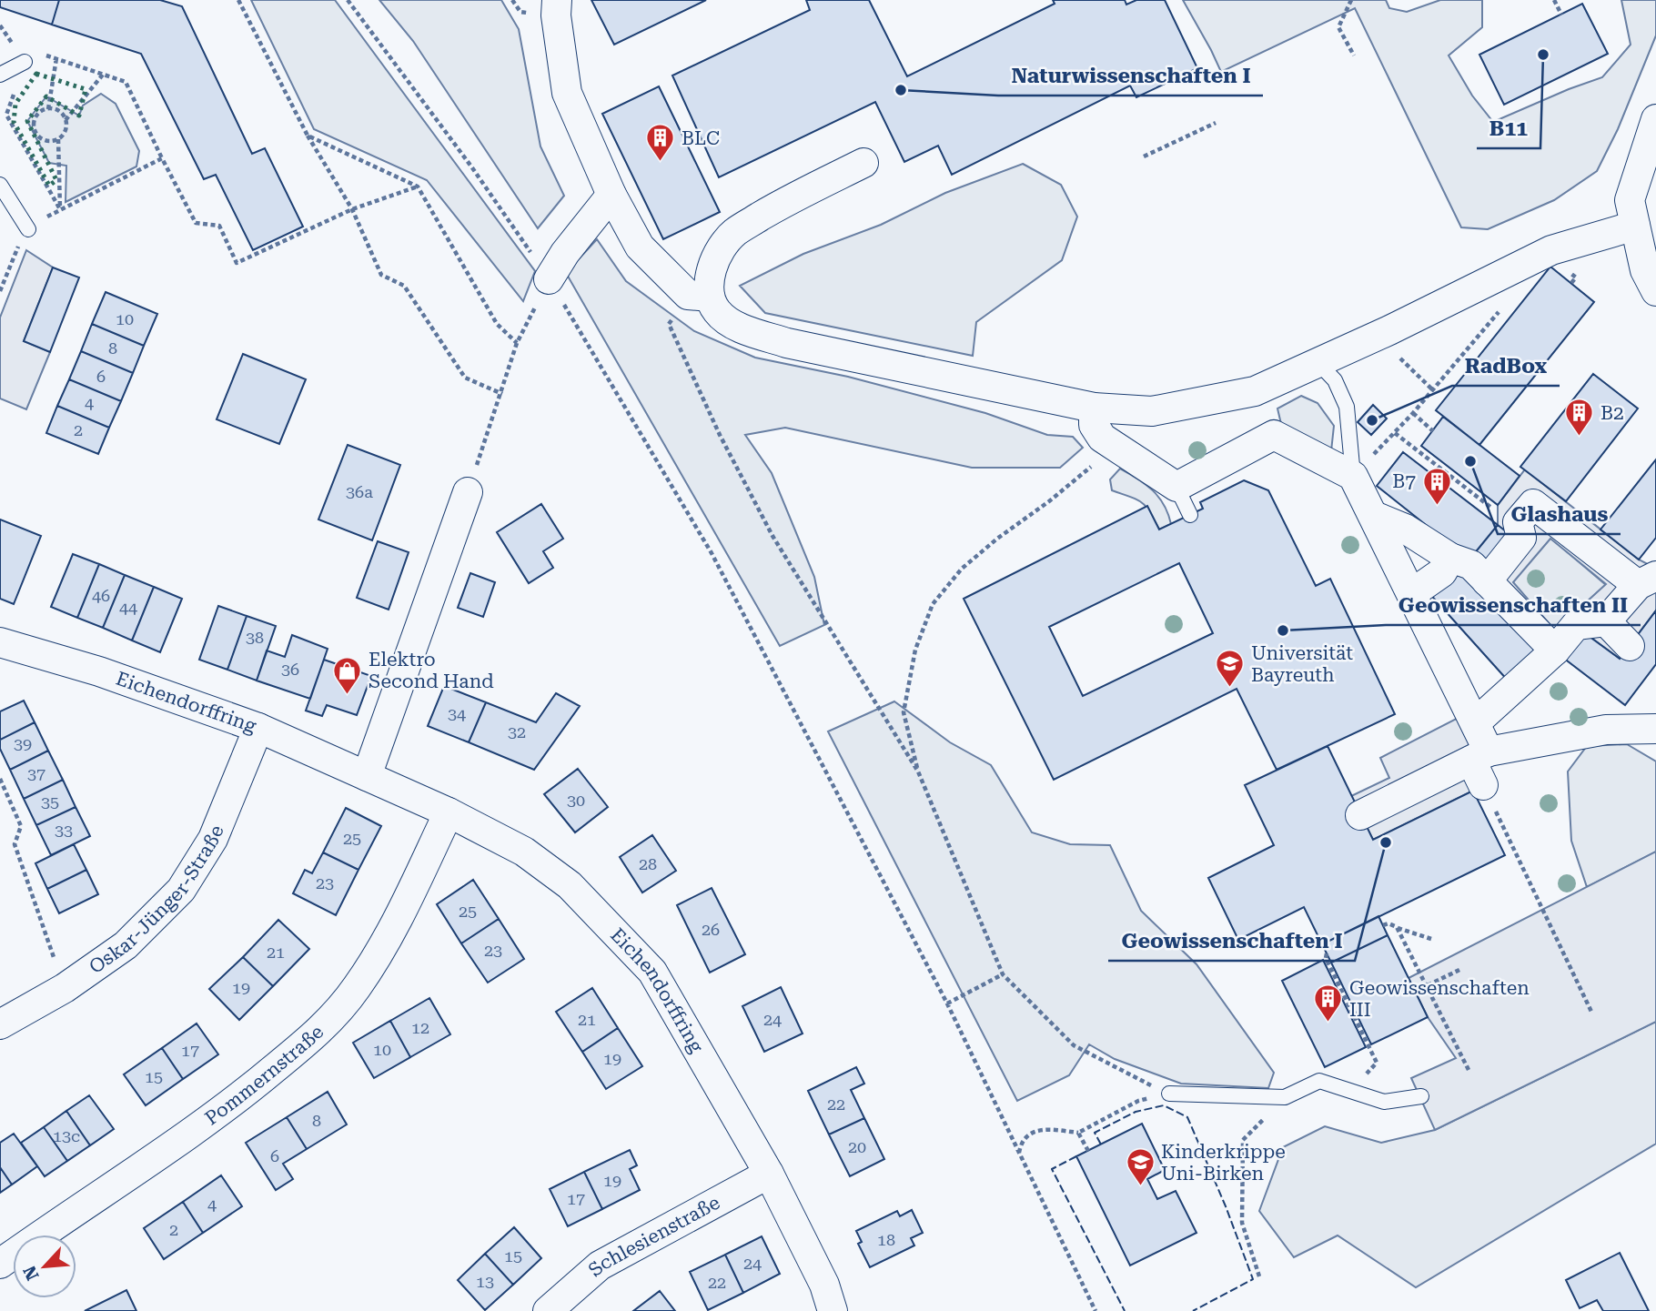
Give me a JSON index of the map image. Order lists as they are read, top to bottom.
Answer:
{
  "streets": {
    "street": [
      "Eichendorffring",
      "Oskar-Jünger-Straße",
      "Pommernstraße",
      "Schlesienstraße"
    ]
  },
  "crossings": [
    ["Eichendorffring", "Oskar-Jünger-Straße"],
    ["Eichendorffring", "Pommernstraße"],
    ["Eichendorffring", "Schlesienstraße"]
  ],
  "places": {
    "other": [
      "B11",
      "Naturwissenschaften I",
      "RadBox",
      "Glashaus",
      "Geowissenschaften II",
      "Geowissenschaften I"
    ],
    "building": [
      "BLC",
      "B2",
      "B7",
      "Geowissenschaften III"
    ],
    "school or university": ["Universität Bayreuth", "Kinderkrippe Uni-Birken"],
    "shop": ["Elektro Second Hand"]
  },
  "house_numbers": [
    "10",
    "8",
    "6",
    "4",
    "2",
    "36a",
    "46",
    "44",
    "38",
    "36",
    "34",
    "32",
    "39",
    "37",
    "30",
    "35",
    "33",
    "25",
    "28",
    "23",
    "25",
    "26",
    "23",
    "21",
    "19",
    "21",
    "24",
    "12",
    "10",
    "17",
    "19",
    "15",
    "22",
    "8",
    "13c",
    "20",
    "6",
    "19",
    "17",
    "4",
    "2",
    "18",
    "15",
    "24",
    "13",
    "22"
  ],
  "north": "bottom left"
}
